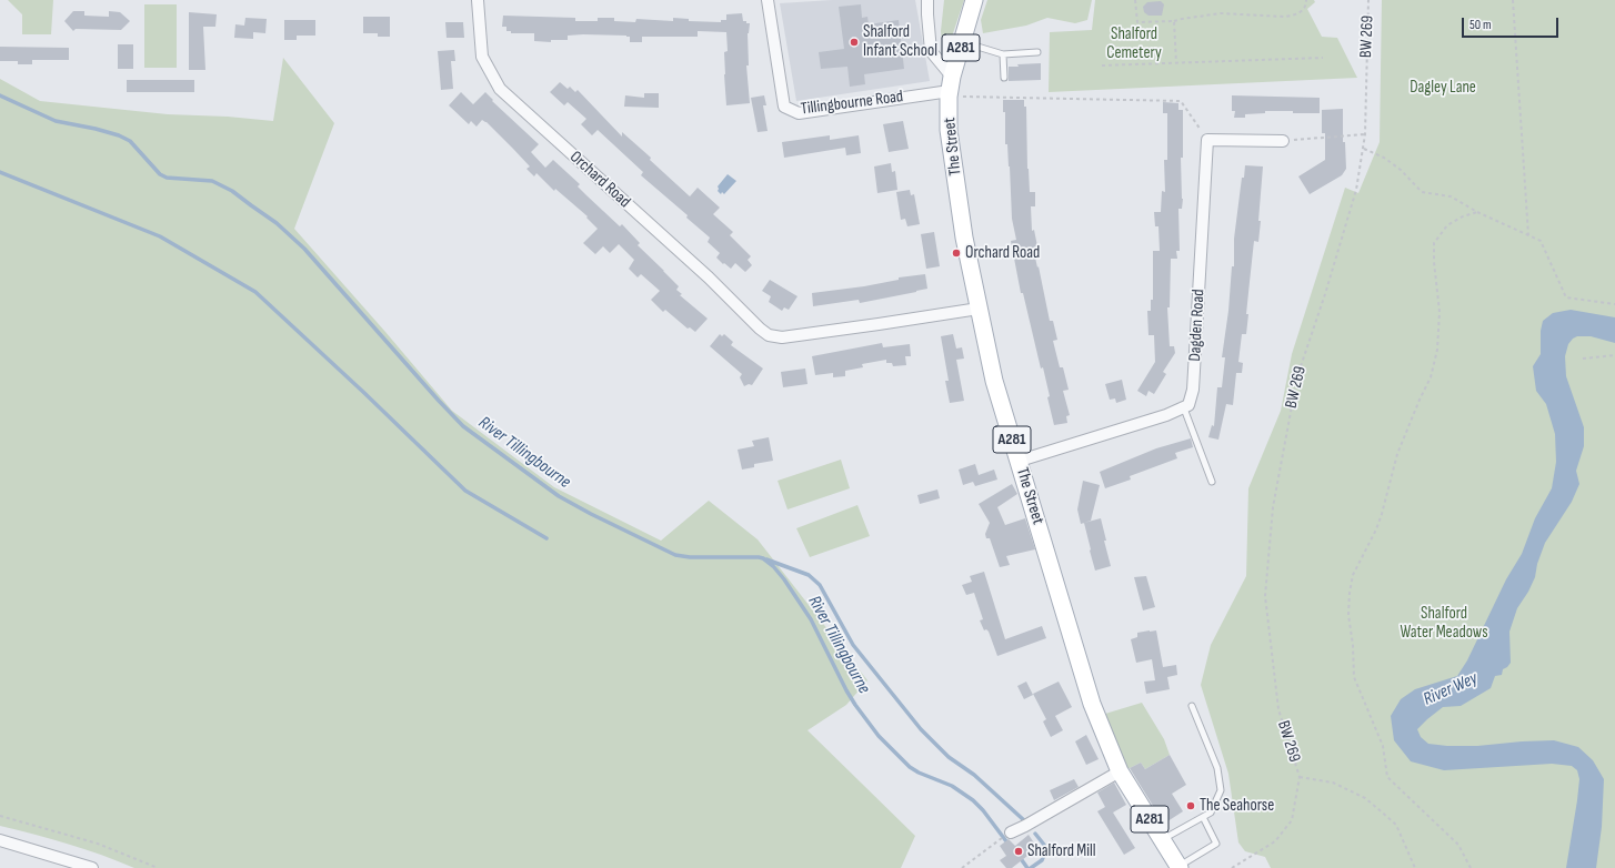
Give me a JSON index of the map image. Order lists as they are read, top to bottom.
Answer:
{
  "streets": {
    "main road": ["A281", "The Street"],
    "street": ["Tillingbourne Road", "Orchard Road", "Dagden Road"],
    "path": ["BW 269"]
  },
  "crossings": [
    ["Tillingbourne Road", "The Street"],
    ["The Street", "Orchard Road"]
  ],
  "water": ["River Tillingbourne", "River Wey"],
  "parks": ["Shalford Cemetery", "Dagley Lane", "Shalford Water Meadows"],
  "places": [
    "Shalford Infant School",
    "Orchard Road",
    "The Seahorse",
    "Shalford Mill"
  ],
  "scale_bar": "50 m"
}
